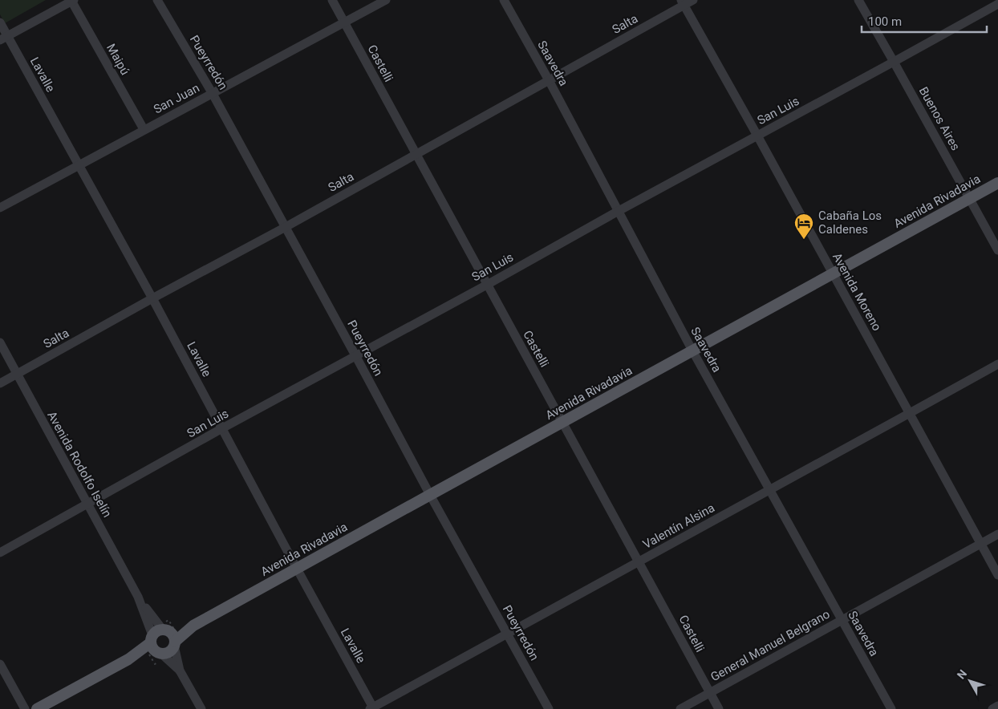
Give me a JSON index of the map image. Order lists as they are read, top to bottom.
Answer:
{
  "streets": {
    "main road": ["Avenida Rivadavia"],
    "street": [
      "Salta",
      "Maipú",
      "Pueyrredón",
      "Castelli",
      "Saavedra",
      "Lavalle",
      "San Juan",
      "San Luis",
      "Buenos Aires",
      "Avenida Moreno",
      "Avenida Rodolfo Iselín",
      "Valentín Alsina",
      "General Manuel Belgrano"
    ]
  },
  "crossings": [
    ["Salta", "Pueyrredón"],
    ["Salta", "Castelli"],
    ["Salta", "Saavedra"],
    ["Salta", "Lavalle"],
    ["Salta", "Avenida Moreno"],
    ["Salta", "Avenida Rodolfo Iselín"],
    ["Maipú", "San Juan"],
    ["Pueyrredón", "San Juan"],
    ["Pueyrredón", "San Luis"],
    ["Pueyrredón", "Avenida Rivadavia"],
    ["Pueyrredón", "Valentín Alsina"],
    ["Castelli", "San Juan"],
    ["Castelli", "San Luis"],
    ["Castelli", "Avenida Rivadavia"],
    ["Castelli", "Valentín Alsina"],
    ["Castelli", "General Manuel Belgrano"],
    ["Saavedra", "San Luis"],
    ["Saavedra", "Avenida Rivadavia"],
    ["Saavedra", "Valentín Alsina"],
    ["Saavedra", "General Manuel Belgrano"],
    ["Lavalle", "San Juan"],
    ["Lavalle", "San Luis"],
    ["Lavalle", "Avenida Rivadavia"],
    ["Lavalle", "Valentín Alsina"],
    ["San Luis", "Buenos Aires"],
    ["San Luis", "Avenida Moreno"],
    ["San Luis", "Avenida Rodolfo Iselín"],
    ["Buenos Aires", "Avenida Rivadavia"],
    ["Avenida Rivadavia", "Avenida Moreno"],
    ["Avenida Rivadavia", "Avenida Rodolfo Iselín"],
    ["Avenida Moreno", "Valentín Alsina"],
    ["Avenida Moreno", "General Manuel Belgrano"]
  ],
  "places": {
    "hotel": ["Cabaña Los Caldenes"]
  },
  "scale_bar": "100 m",
  "north": "top left"
}
